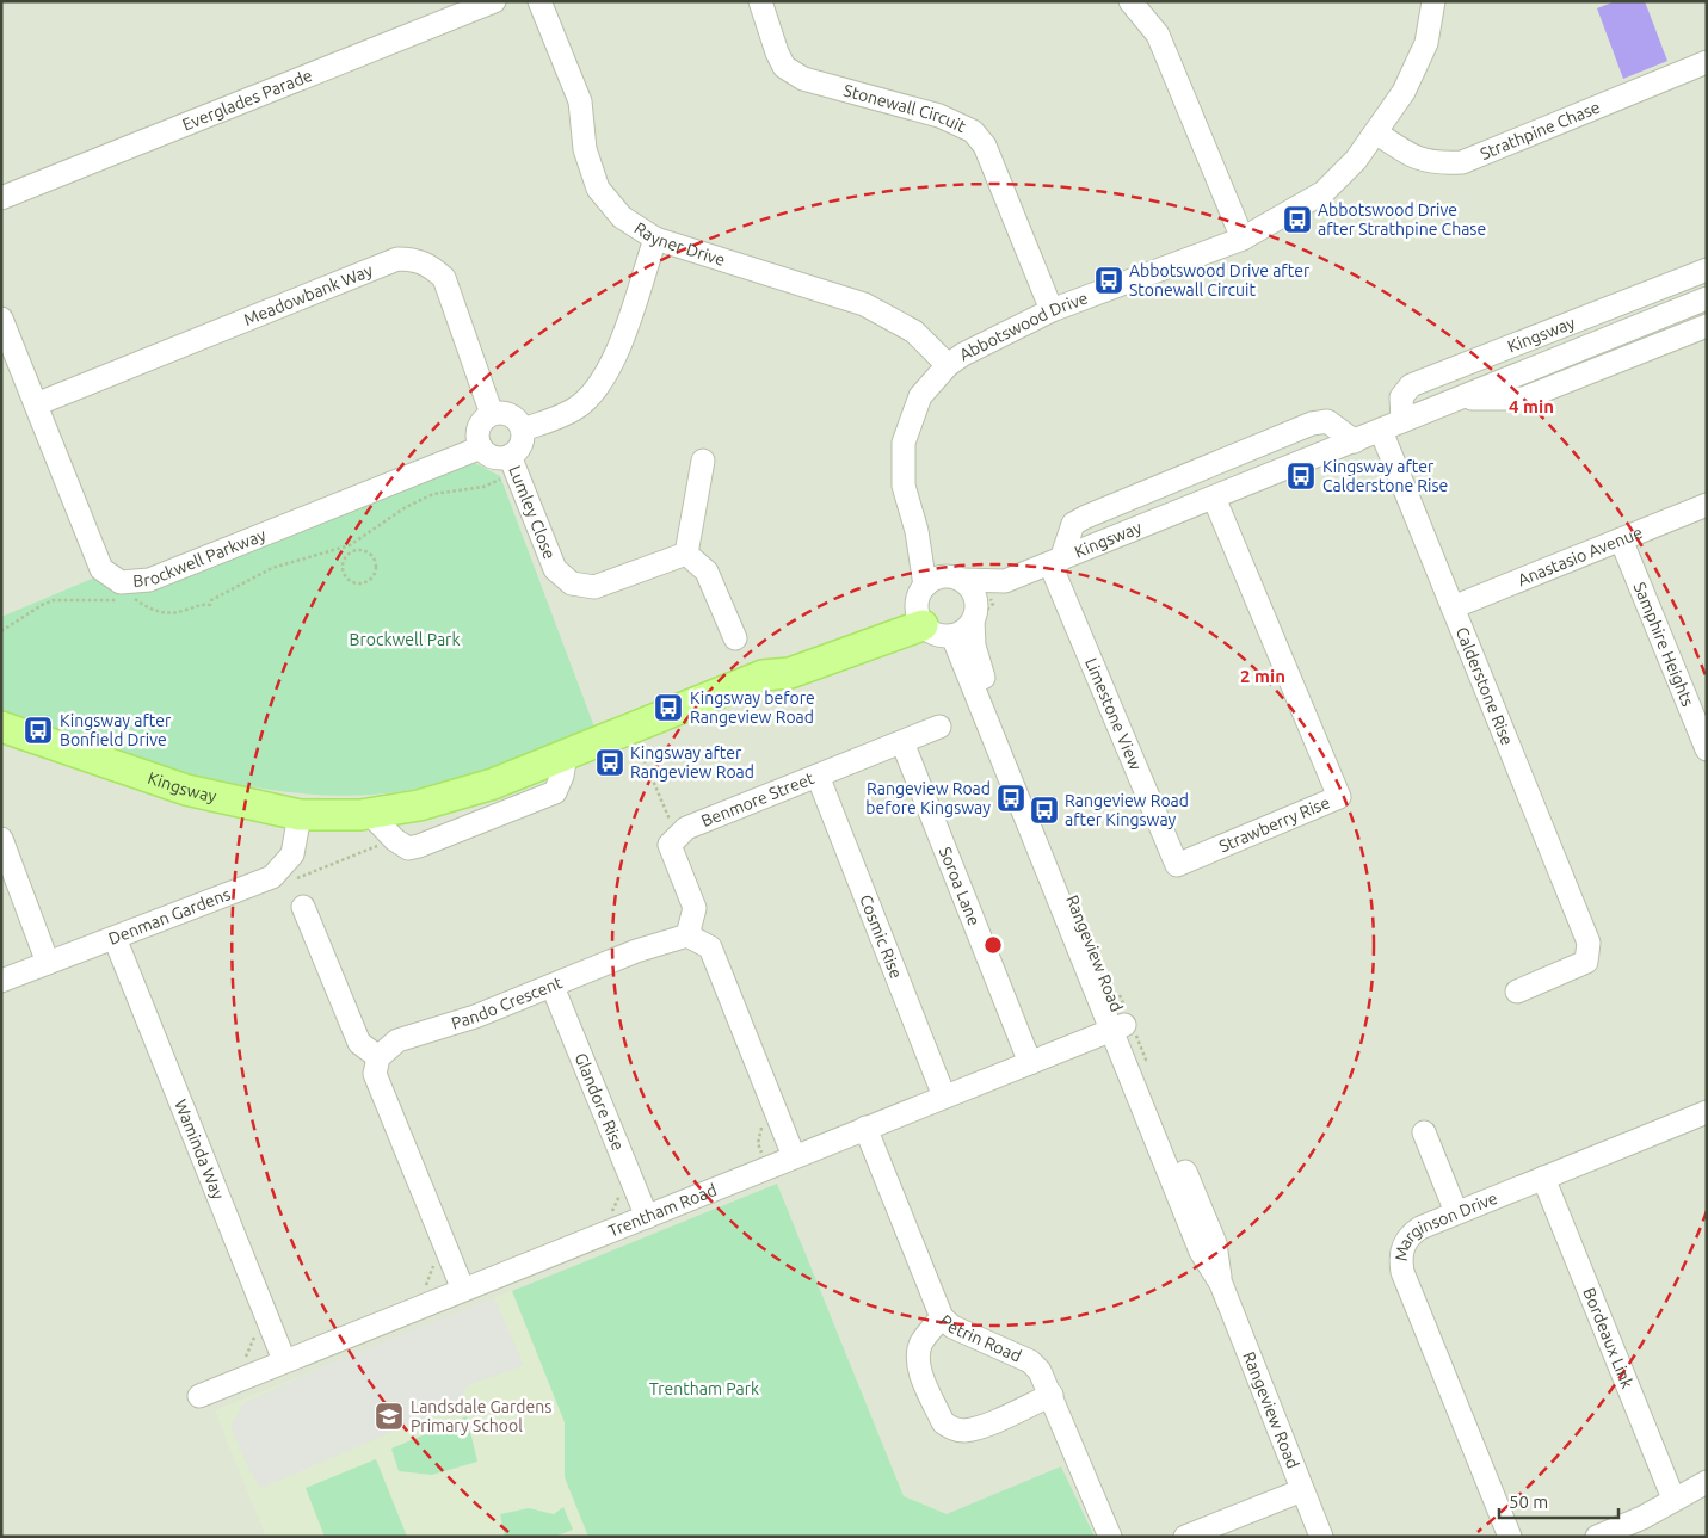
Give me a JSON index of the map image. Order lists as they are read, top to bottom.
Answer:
{
  "streets": {
    "main road": ["Kingsway"],
    "street": [
      "Everglades Parade",
      "Stonewall Circuit",
      "Strathpine Chase",
      "Rayner Drive",
      "Meadowbank Way",
      "Abbotswood Drive",
      "Lumley Close",
      "Brockwell Parkway",
      "Anastasio Avenue",
      "Samphire Heights",
      "Calderstone Rise",
      "Limestone View",
      "Benmore Street",
      "Strawberry Rise",
      "Soroa Lane",
      "Denman Gardens",
      "Cosmic Rise",
      "Rangeview Road",
      "Pando Crescent",
      "Glandore Rise",
      "Waminda Way",
      "Trentham Road",
      "Marginson Drive",
      "Petrin Road",
      "Bordeaux Link"
    ]
  },
  "crossings": [
    ["Stonewall Circuit", "Abbotswood Drive"],
    ["Strathpine Chase", "Abbotswood Drive"],
    ["Rayner Drive", "Abbotswood Drive"],
    ["Meadowbank Way", "Lumley Close"],
    ["Meadowbank Way", "Brockwell Parkway"],
    ["Abbotswood Drive", "Kingsway"],
    ["Abbotswood Drive", "Rangeview Road"],
    ["Kingsway", "Calderstone Rise"],
    ["Kingsway", "Limestone View"],
    ["Kingsway", "Strawberry Rise"],
    ["Kingsway", "Denman Gardens"],
    ["Kingsway", "Rangeview Road"],
    ["Lumley Close", "Brockwell Parkway"],
    ["Anastasio Avenue", "Samphire Heights"],
    ["Anastasio Avenue", "Calderstone Rise"],
    ["Limestone View", "Strawberry Rise"],
    ["Benmore Street", "Soroa Lane"],
    ["Benmore Street", "Cosmic Rise"],
    ["Benmore Street", "Pando Crescent"],
    ["Soroa Lane", "Trentham Road"],
    ["Denman Gardens", "Waminda Way"],
    ["Cosmic Rise", "Trentham Road"],
    ["Rangeview Road", "Trentham Road"],
    ["Pando Crescent", "Glandore Rise"],
    ["Glandore Rise", "Trentham Road"],
    ["Waminda Way", "Trentham Road"],
    ["Trentham Road", "Petrin Road"],
    ["Marginson Drive", "Bordeaux Link"]
  ],
  "parks": ["Brockwell Park", "Trentham Park"],
  "places": {
    "bus stop": [
      "Abbotswood Drive after Strathpine Chase",
      "Abbotswood Drive after Stonewall Circuit",
      "Kingsway after Calderstone Rise",
      "Kingsway before Rangeview Road",
      "Kingsway after Bonfield Drive",
      "Kingsway after Rangeview Road",
      "Rangeview Road before Kingsway",
      "Rangeview Road after Kingsway"
    ],
    "school or university": ["Landsdale Gardens Primary School"]
  },
  "scale_bar": "50 m",
  "rings": ["4 min", "2 min"]
}
